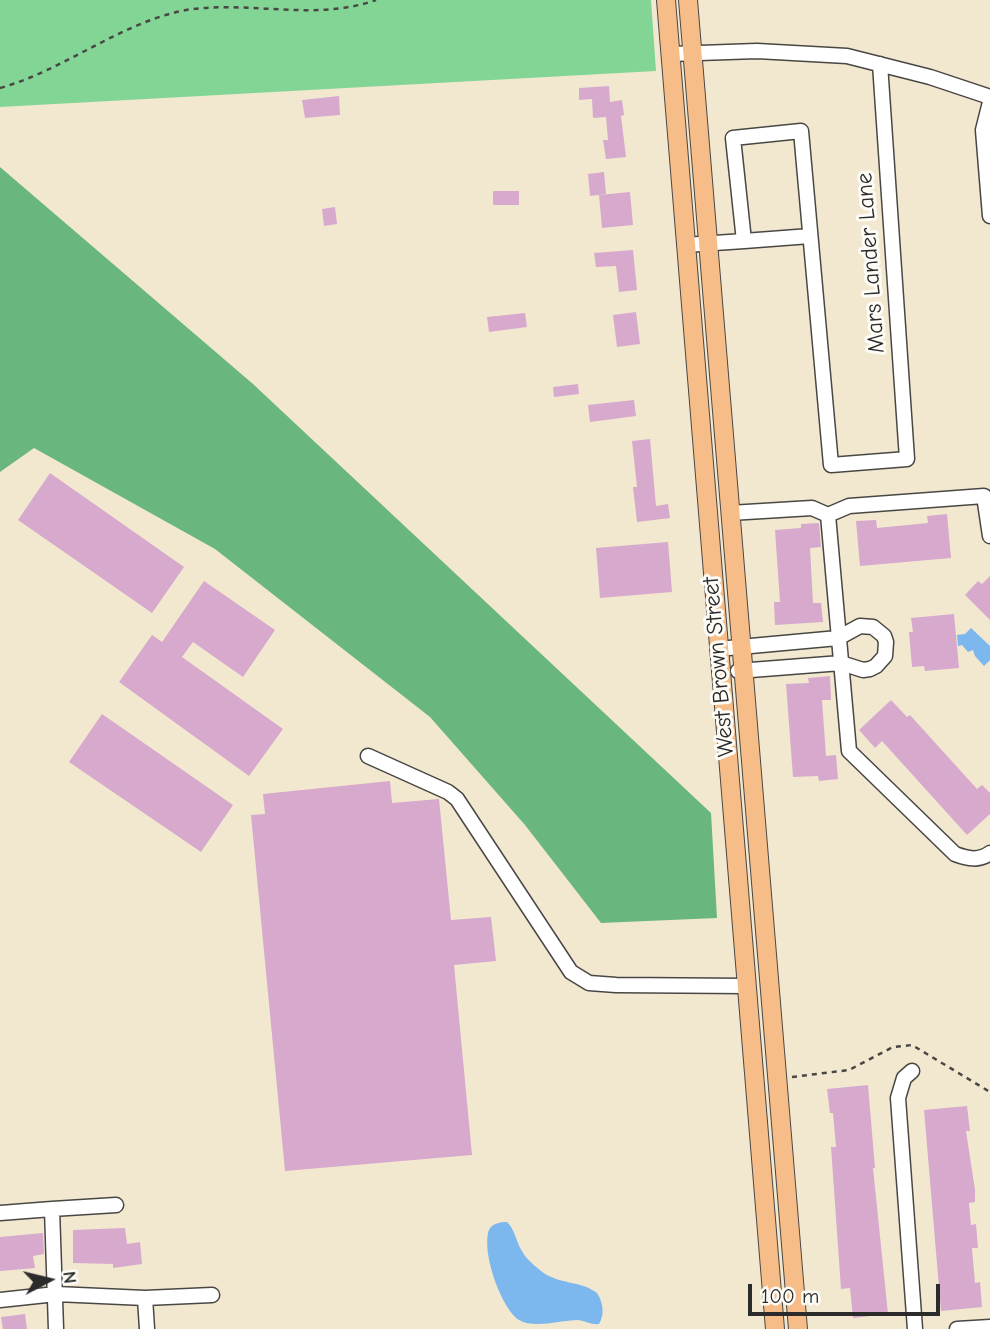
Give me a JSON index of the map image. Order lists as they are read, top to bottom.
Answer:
{
  "streets": {
    "main road": ["West Brown Street"],
    "street": ["Mars Lander Lane"]
  },
  "scale_bar": "100 m",
  "north": "right"
}
